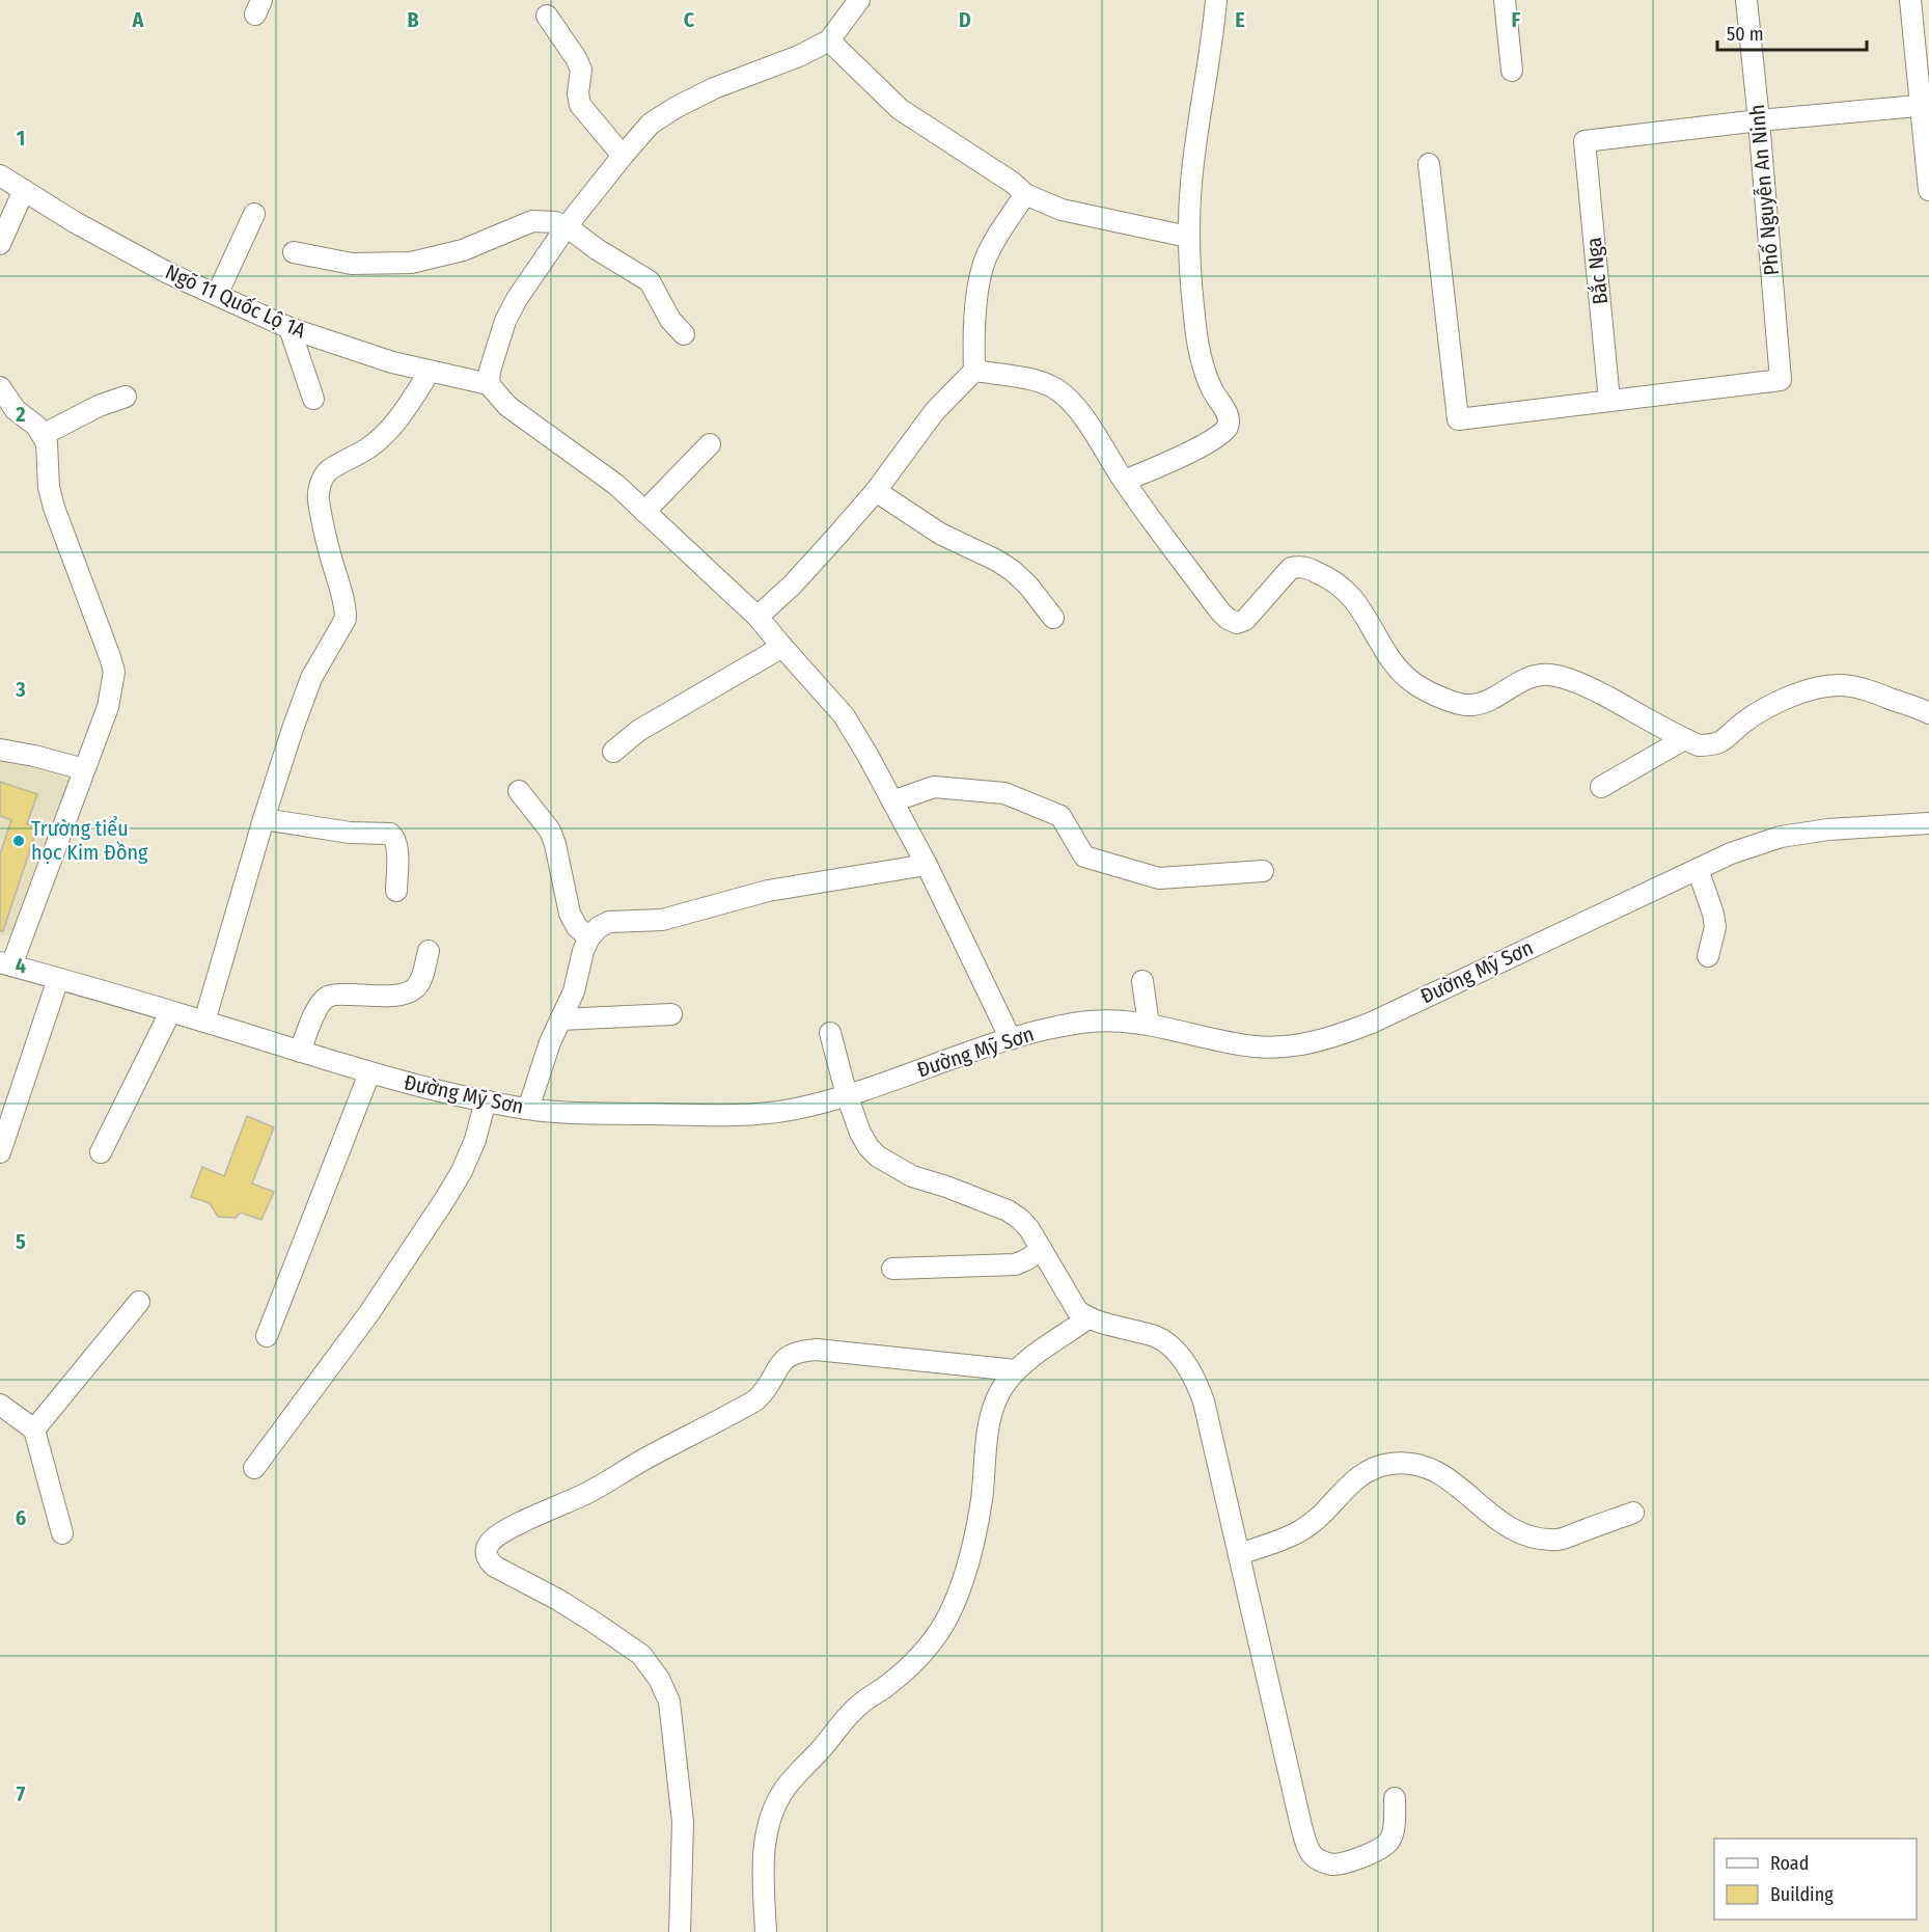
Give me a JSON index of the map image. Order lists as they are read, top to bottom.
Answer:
{
  "streets": {
    "street": [
      "Phố Nguyễn An Ninh",
      "Bắc Nga",
      "Ngõ 11 Quốc Lộ 1A",
      "Đường Mỹ Sơn"
    ]
  },
  "crossings": [
    ["Phố Nguyễn An Ninh", "Bắc Nga"]
  ],
  "places": ["Trường tiểu học Kim Đồng"],
  "legend": ["Road", "Building"],
  "scale_bar": "50 m",
  "grid": {
    "columns": [
      "A",
      "B",
      "C",
      "D",
      "E",
      "F"
    ],
    "rows": [
      "1",
      "2",
      "3",
      "4",
      "5",
      "6",
      "7"
    ]
  }
}
